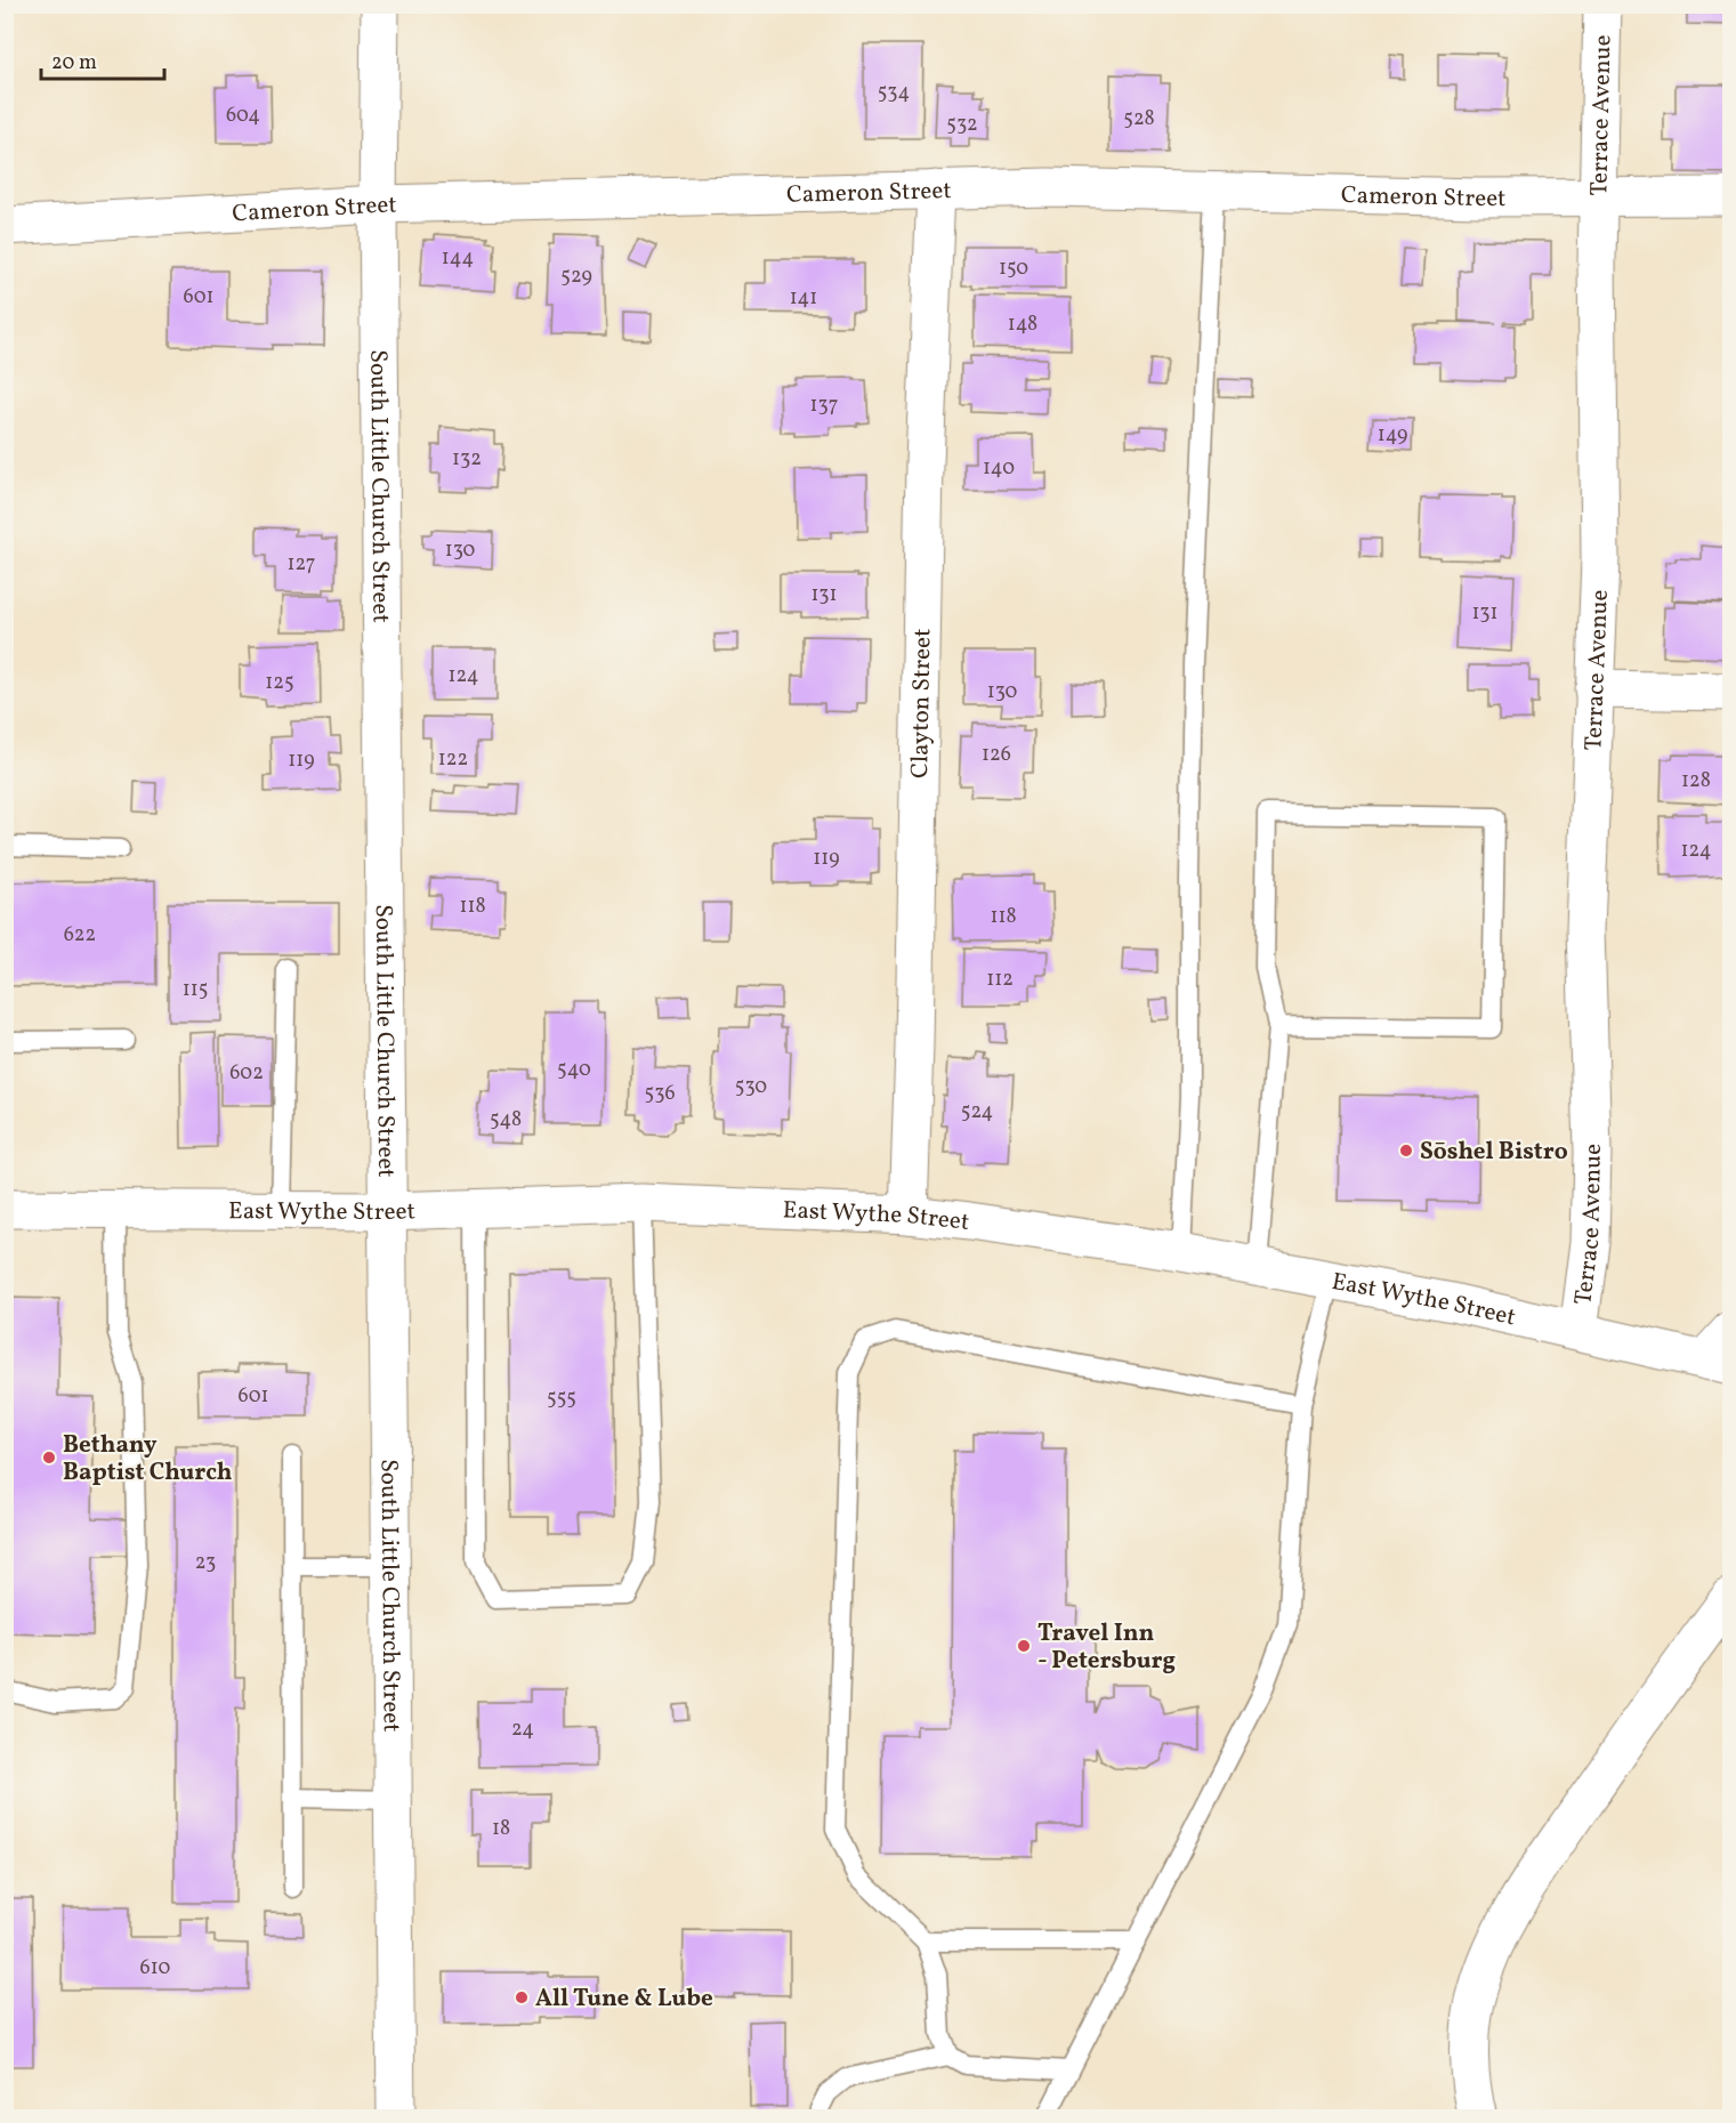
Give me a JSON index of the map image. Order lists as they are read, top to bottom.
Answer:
{
  "streets": {
    "main road": [
      "Terrace Avenue",
      "Cameron Street",
      "South Little Church Street",
      "Clayton Street",
      "East Wythe Street"
    ]
  },
  "crossings": [
    ["Terrace Avenue", "Cameron Street"],
    ["Terrace Avenue", "East Wythe Street"],
    ["Cameron Street", "South Little Church Street"],
    ["Cameron Street", "Clayton Street"],
    ["South Little Church Street", "East Wythe Street"],
    ["Clayton Street", "East Wythe Street"]
  ],
  "places": [
    "Sōshel Bistro",
    "Bethany Baptist Church",
    "Travel Inn - Petersburg",
    "All Tune & Lube"
  ],
  "house_numbers": [
    "534",
    "604",
    "528",
    "532",
    "144",
    "150",
    "529",
    "601",
    "141",
    "148",
    "137",
    "149",
    "132",
    "140",
    "130",
    "127",
    "131",
    "131",
    "124",
    "125",
    "130",
    "126",
    "122",
    "119",
    "128",
    "124",
    "119",
    "118",
    "118",
    "622",
    "112",
    "115",
    "540",
    "602",
    "530",
    "536",
    "524",
    "548",
    "601",
    "555",
    "23",
    "24",
    "18",
    "610"
  ],
  "scale_bar": "20 m"
}
